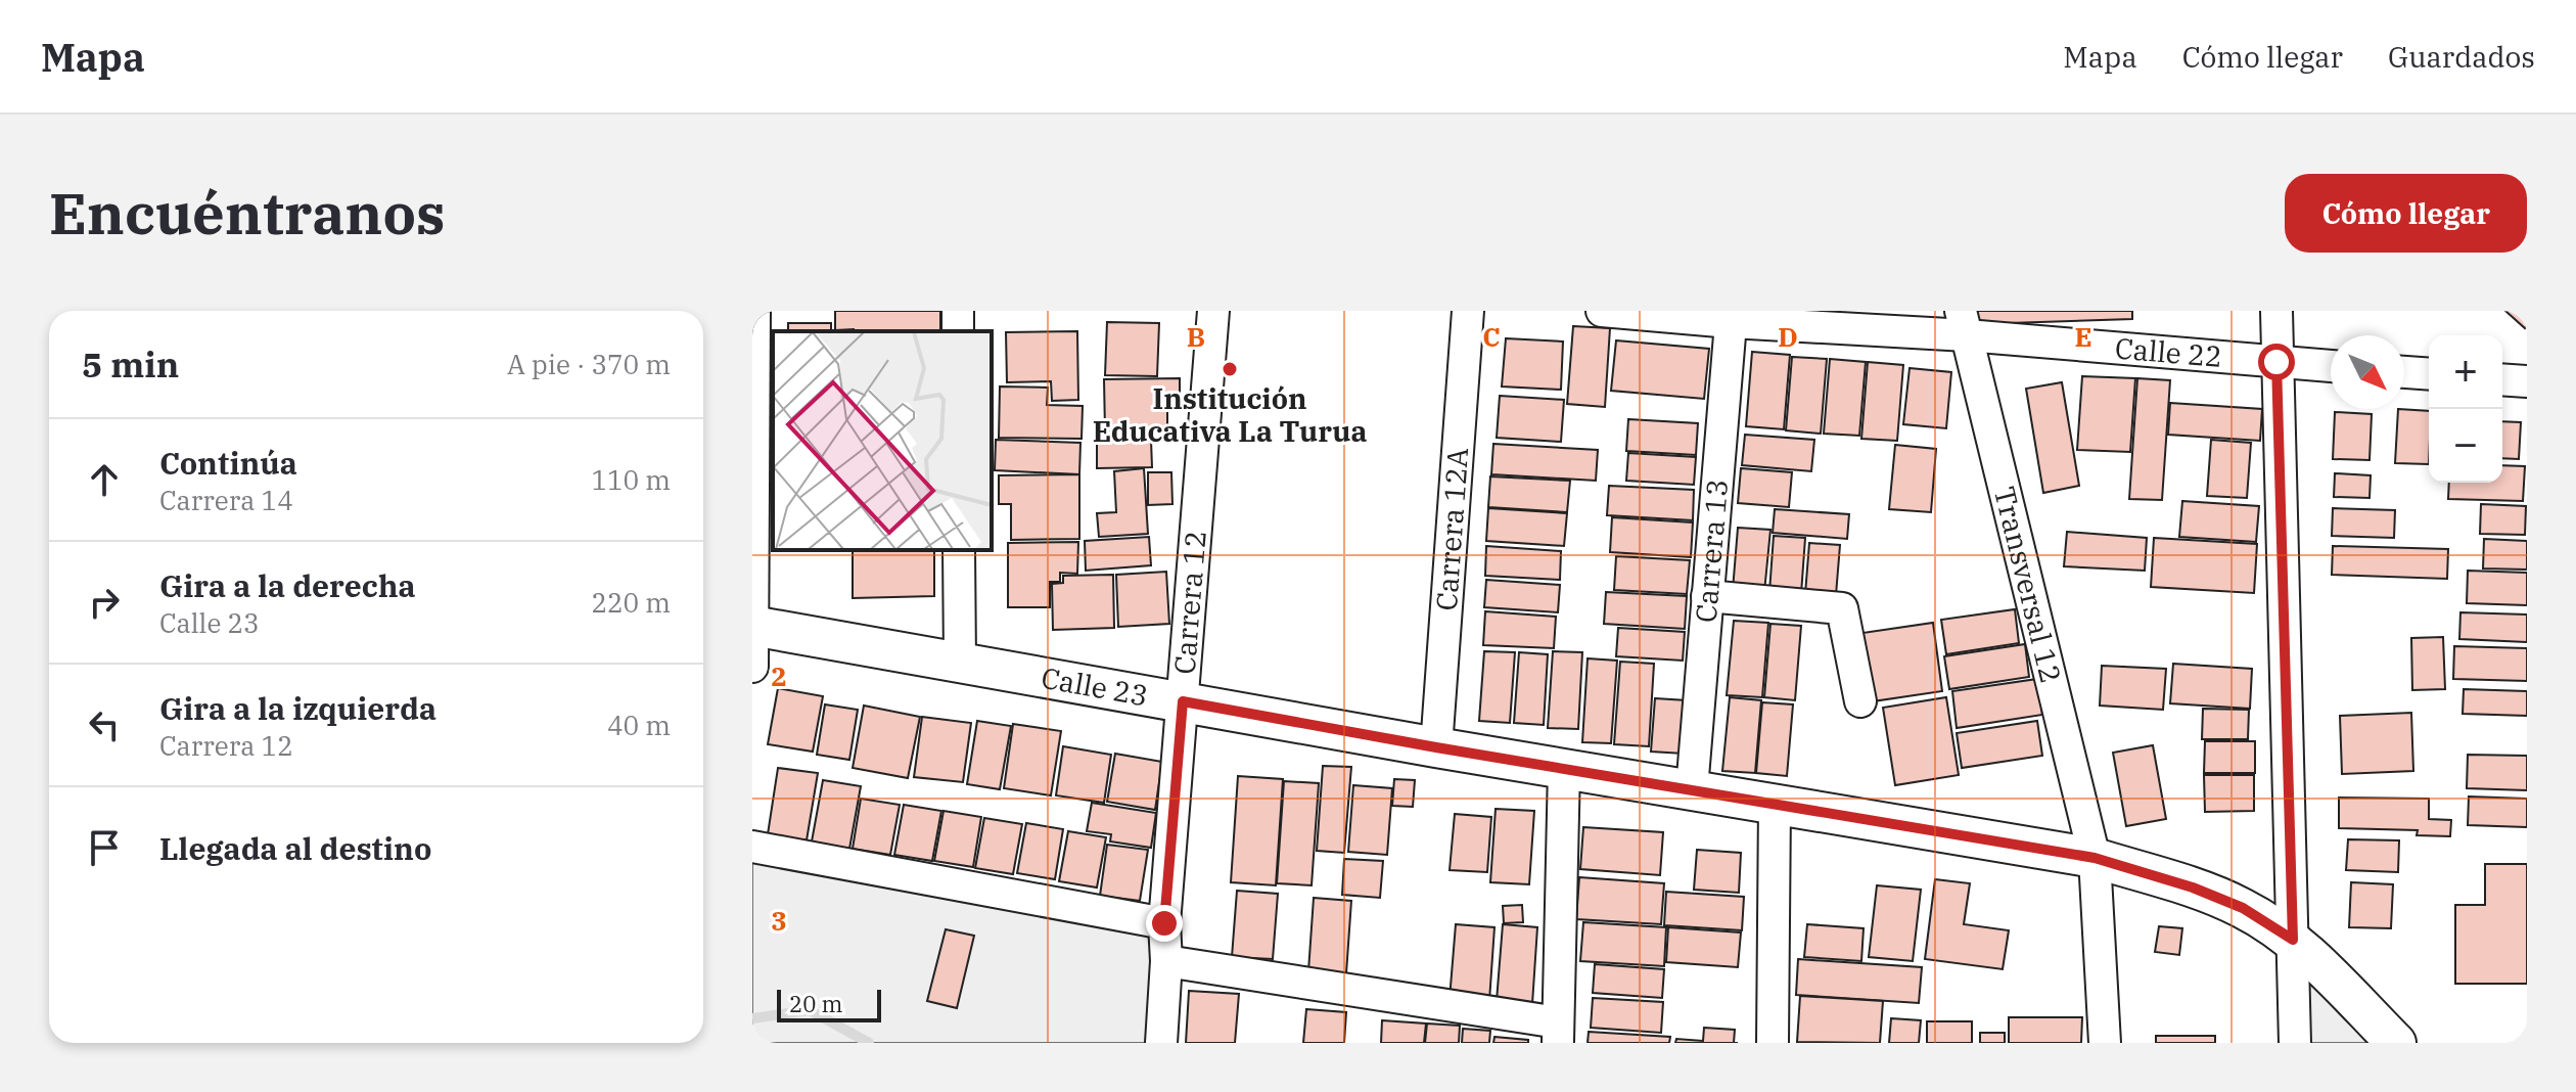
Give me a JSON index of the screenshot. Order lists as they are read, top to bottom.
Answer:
{
  "streets": {
    "street": [
      "Calle 22",
      "Carrera 12A",
      "Carrera 13",
      "Transversal 12",
      "Carrera 12",
      "Calle 23"
    ]
  },
  "crossings": [
    ["Calle 22", "Carrera 13"],
    ["Calle 22", "Transversal 12"],
    ["Carrera 12A", "Calle 23"],
    ["Carrera 13", "Calle 23"],
    ["Transversal 12", "Calle 23"],
    ["Carrera 12", "Calle 23"]
  ],
  "places": ["Institución Educativa La Turua"],
  "scale_bar": "20 m",
  "north": "bottom right",
  "page": {
    "header": "Mapa",
    "nav": ["Mapa", "Cómo llegar", "Guardados"],
    "buttons": "Cómo llegar",
    "title": "Encuéntranos",
    "heading": ["5 min", "A pie · 370 m"],
    "map_buttons": ["+", "−"],
    "list": [
      ["Continúa", "Carrera 14", "110 m"],
      ["Gira a la derecha", "Calle 23", "220 m"],
      ["Gira a la izquierda", "Carrera 12", "40 m"],
      "Llegada al destino"
    ],
    "scale": "20 m"
  },
  "grid": {
    "columns": [
      "B",
      "C",
      "D",
      "E"
    ],
    "rows": ["2", "3"]
  }
}
